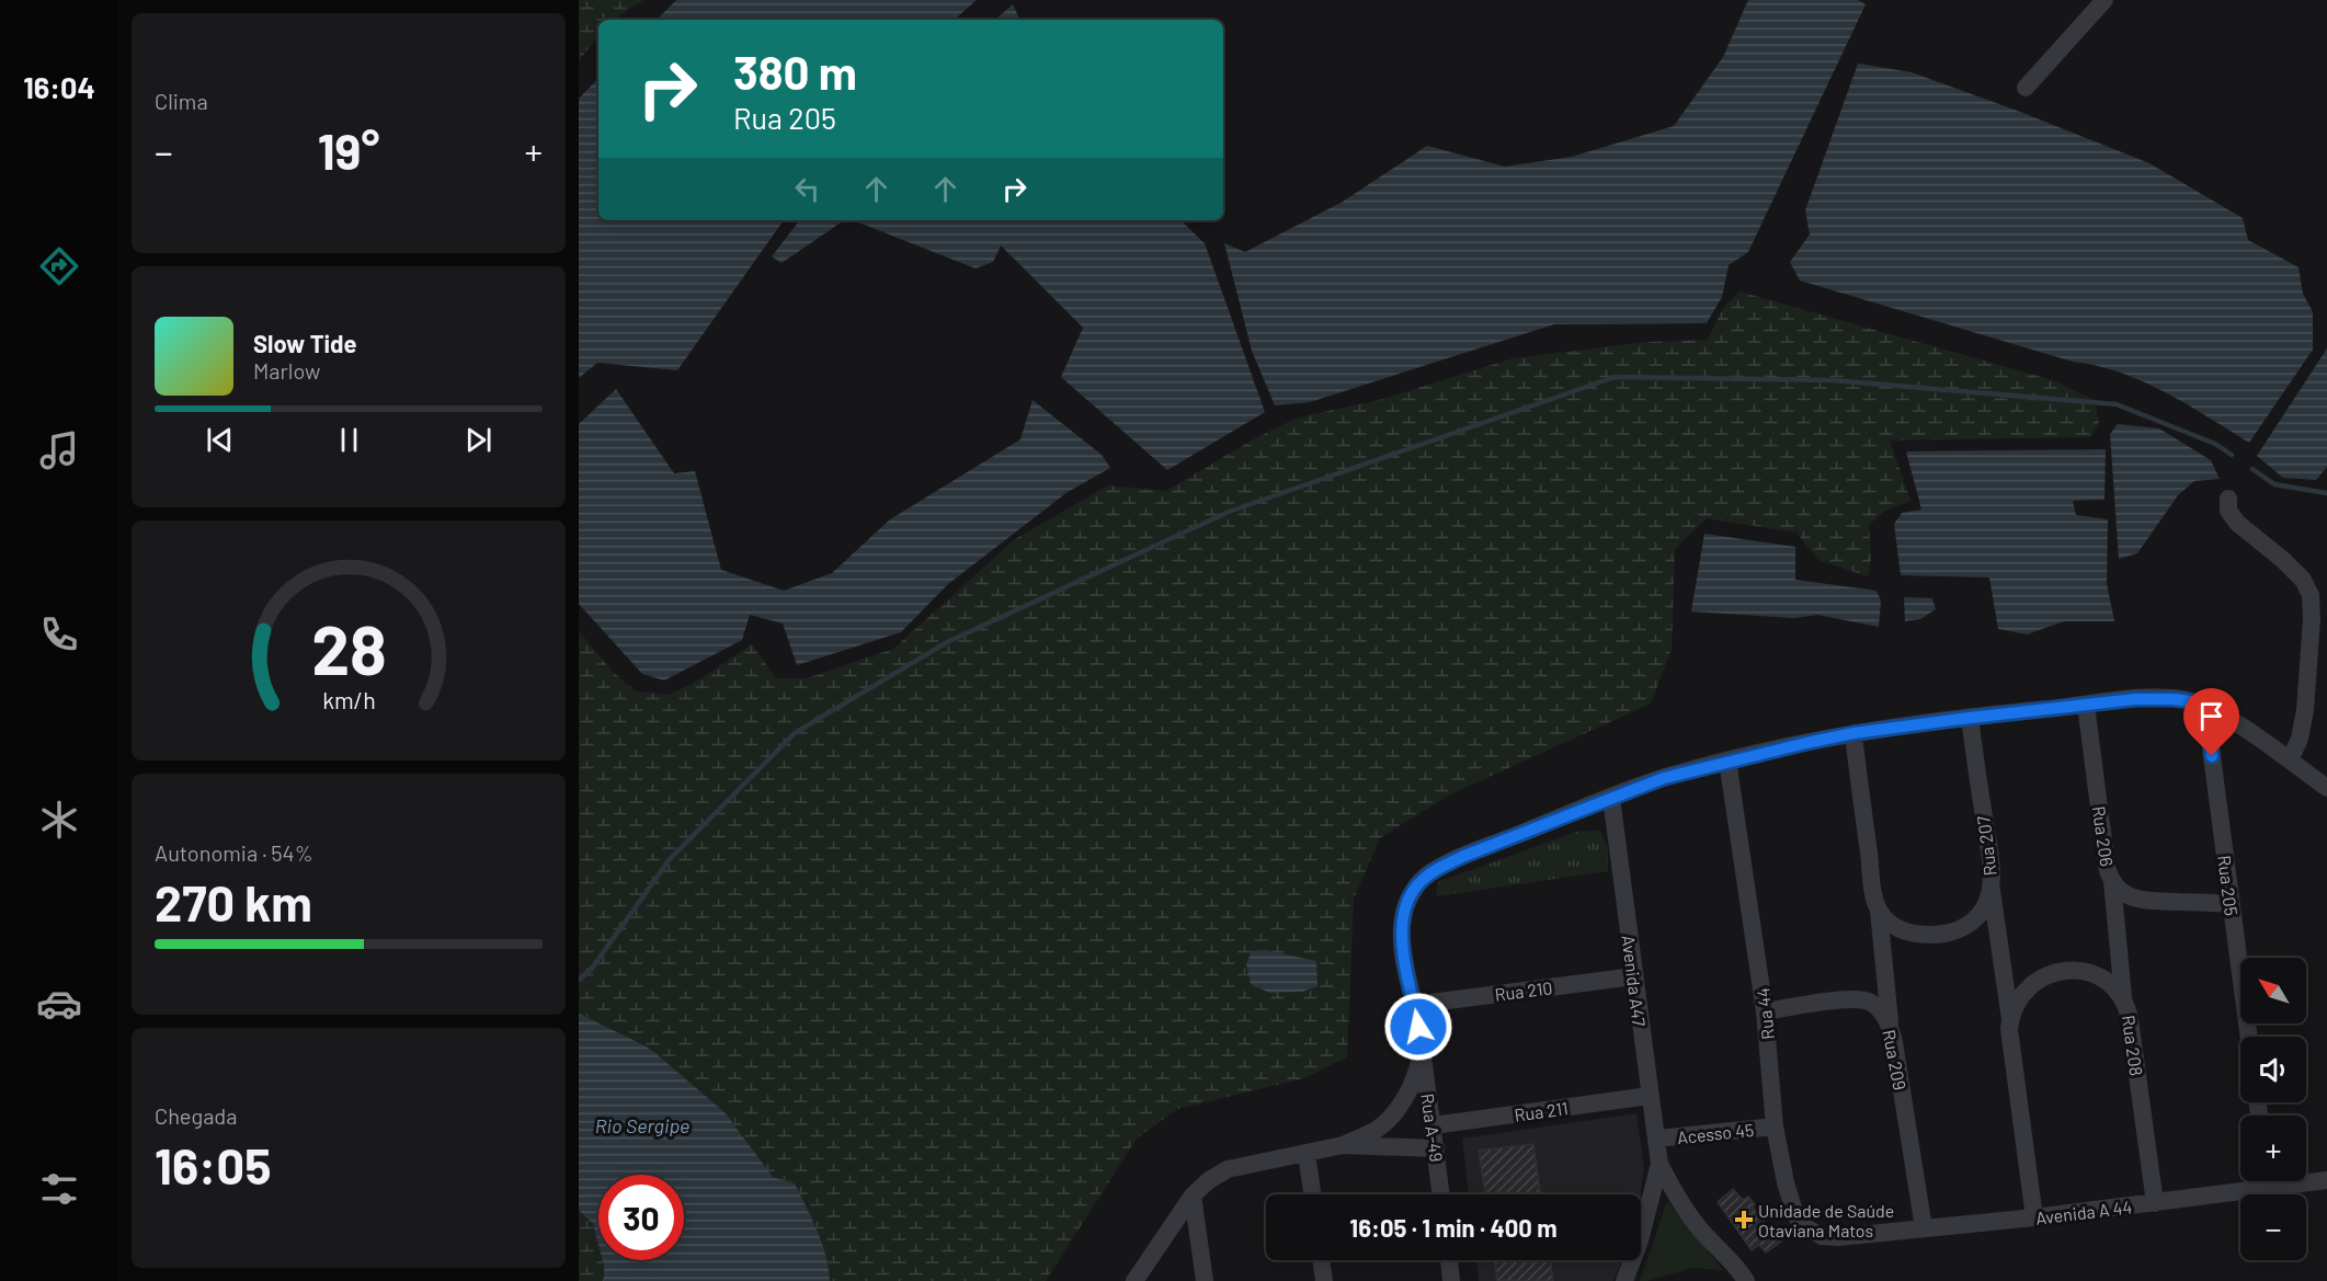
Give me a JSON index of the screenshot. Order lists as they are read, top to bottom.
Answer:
{
  "streets": {
    "street": [
      "Rua 206",
      "Rua 207",
      "Rua 205",
      "Avenida A47",
      "Rua 210",
      "Rua 44",
      "Rua 208",
      "Rua 209",
      "Rua 211",
      "Rua A-49",
      "Acesso 45",
      "Avenida A 44"
    ]
  },
  "crossings": [
    ["Rua 206", "Rua 205"],
    ["Rua 206", "Rua A-49"],
    ["Rua 207", "Rua A-49"],
    ["Rua 205", "Rua A-49"],
    ["Avenida A47", "Rua 210"],
    ["Avenida A47", "Rua 211"],
    ["Avenida A47", "Rua A-49"],
    ["Avenida A47", "Acesso 45"],
    ["Rua 210", "Rua A-49"],
    ["Rua 44", "Rua 209"],
    ["Rua 44", "Rua A-49"],
    ["Rua 44", "Acesso 45"],
    ["Rua 44", "Avenida A 44"],
    ["Rua 208", "Avenida A 44"],
    ["Rua 209", "Avenida A 44"],
    ["Rua 211", "Rua A-49"]
  ],
  "water": ["Rio Sergipe"],
  "places": {
    "health": ["Unidade de Saúde Otaviana Matos"]
  },
  "north": "top left",
  "page": {
    "tabs": "16:04",
    "tile": [
      "Clima",
      ["Autonomia · 54%", "270 km"],
      ["Chegada", "16:05"]
    ],
    "turn": ["380 m", "Rua 205"],
    "heat": ["−", "19°", "+"],
    "song": ["Slow Tide", "Marlow"],
    "map_buttons": ["+", "−"],
    "limit": "30",
    "trip": "16:05 · 1 min · 400 m",
    "gauge": ["28", "km/h"]
  }
}
